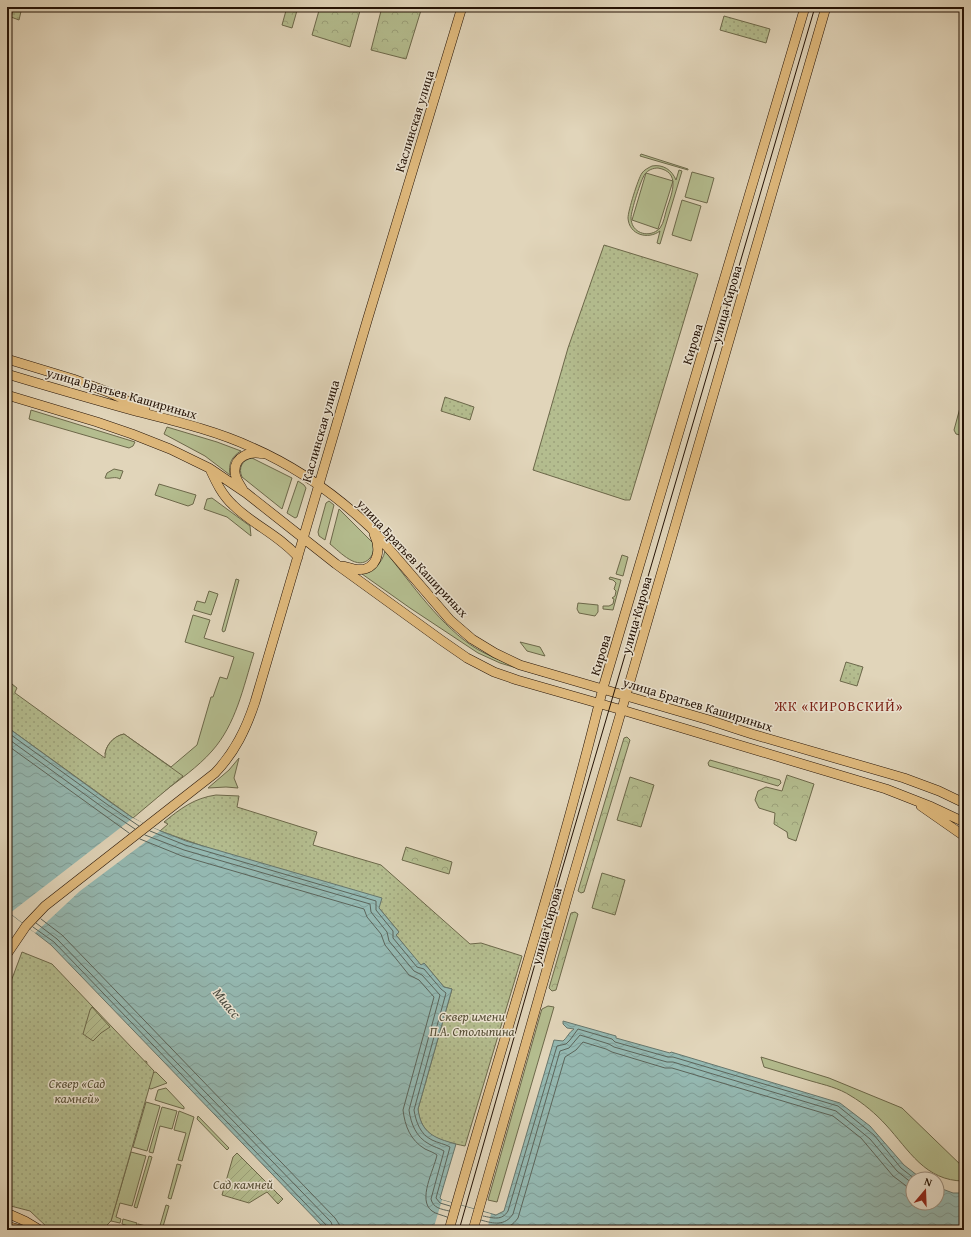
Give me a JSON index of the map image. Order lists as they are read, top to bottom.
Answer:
{
  "streets": {
    "main road": [
      "Каслинская улица",
      "улица Кирова",
      "Кирова",
      "улица Братьев Кашириных"
    ]
  },
  "crossings": [
    ["Каслинская улица", "улица Братьев Кашириных"],
    ["улица Кирова", "Кирова"],
    ["улица Кирова", "улица Братьев Кашириных"],
    ["Кирова", "улица Братьев Кашириных"]
  ],
  "districts": ["ЖК «КИРОВСКИЙ»"],
  "water": ["Миасс"],
  "parks": ["Сквер имени П.А. Столыпина", "Сквер «Сад камней»", "Сад камней"],
  "north": "top"
}
